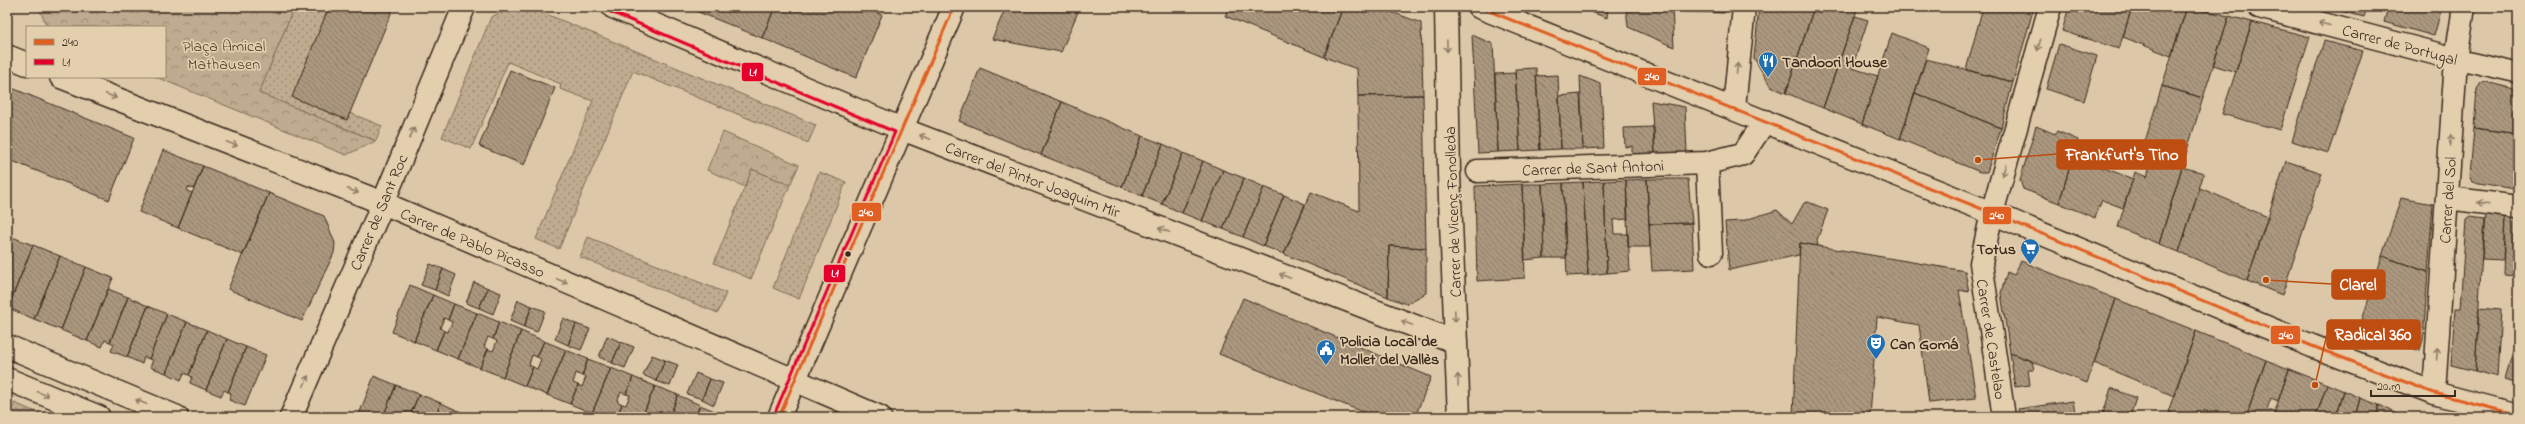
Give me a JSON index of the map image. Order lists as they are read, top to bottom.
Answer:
{
  "streets": {
    "street": [
      "Carrer de Portugal",
      "Carrer de Sant Antoni",
      "Carrer del Pintor Joaquim Mir",
      "Carrer del Sol",
      "Carrer de Sant Roc",
      "Carrer de Vicenç Fonolleda",
      "Carrer de Pablo Picasso",
      "Carrer de Castelao"
    ]
  },
  "crossings": [
    ["Carrer de Portugal", "Carrer del Sol"],
    ["Carrer del Pintor Joaquim Mir", "Carrer de Vicenç Fonolleda"],
    ["Carrer de Sant Roc", "Carrer de Pablo Picasso"]
  ],
  "one_way": [
    "Carrer de Portugal",
    "Carrer del Pintor Joaquim Mir",
    "Carrer del Sol",
    "Carrer de Sant Roc",
    "Carrer de Pablo Picasso",
    "Carrer de Castelao"
  ],
  "parks": ["Plaça Amical Mathausen"],
  "places": {
    "restaurant": ["Tandoori House"],
    "other": ["Frankfurt's Tino", "Clarel", "Radical 360"],
    "supermarket": ["Totus"],
    "theatre": ["Can Gomá"],
    "public building": ["Policia Local de Mollet del Vallès"]
  },
  "lines": ["transit line 240", "transit line L1"],
  "legend": ["240", "L1"],
  "scale_bar": "20 m"
}
